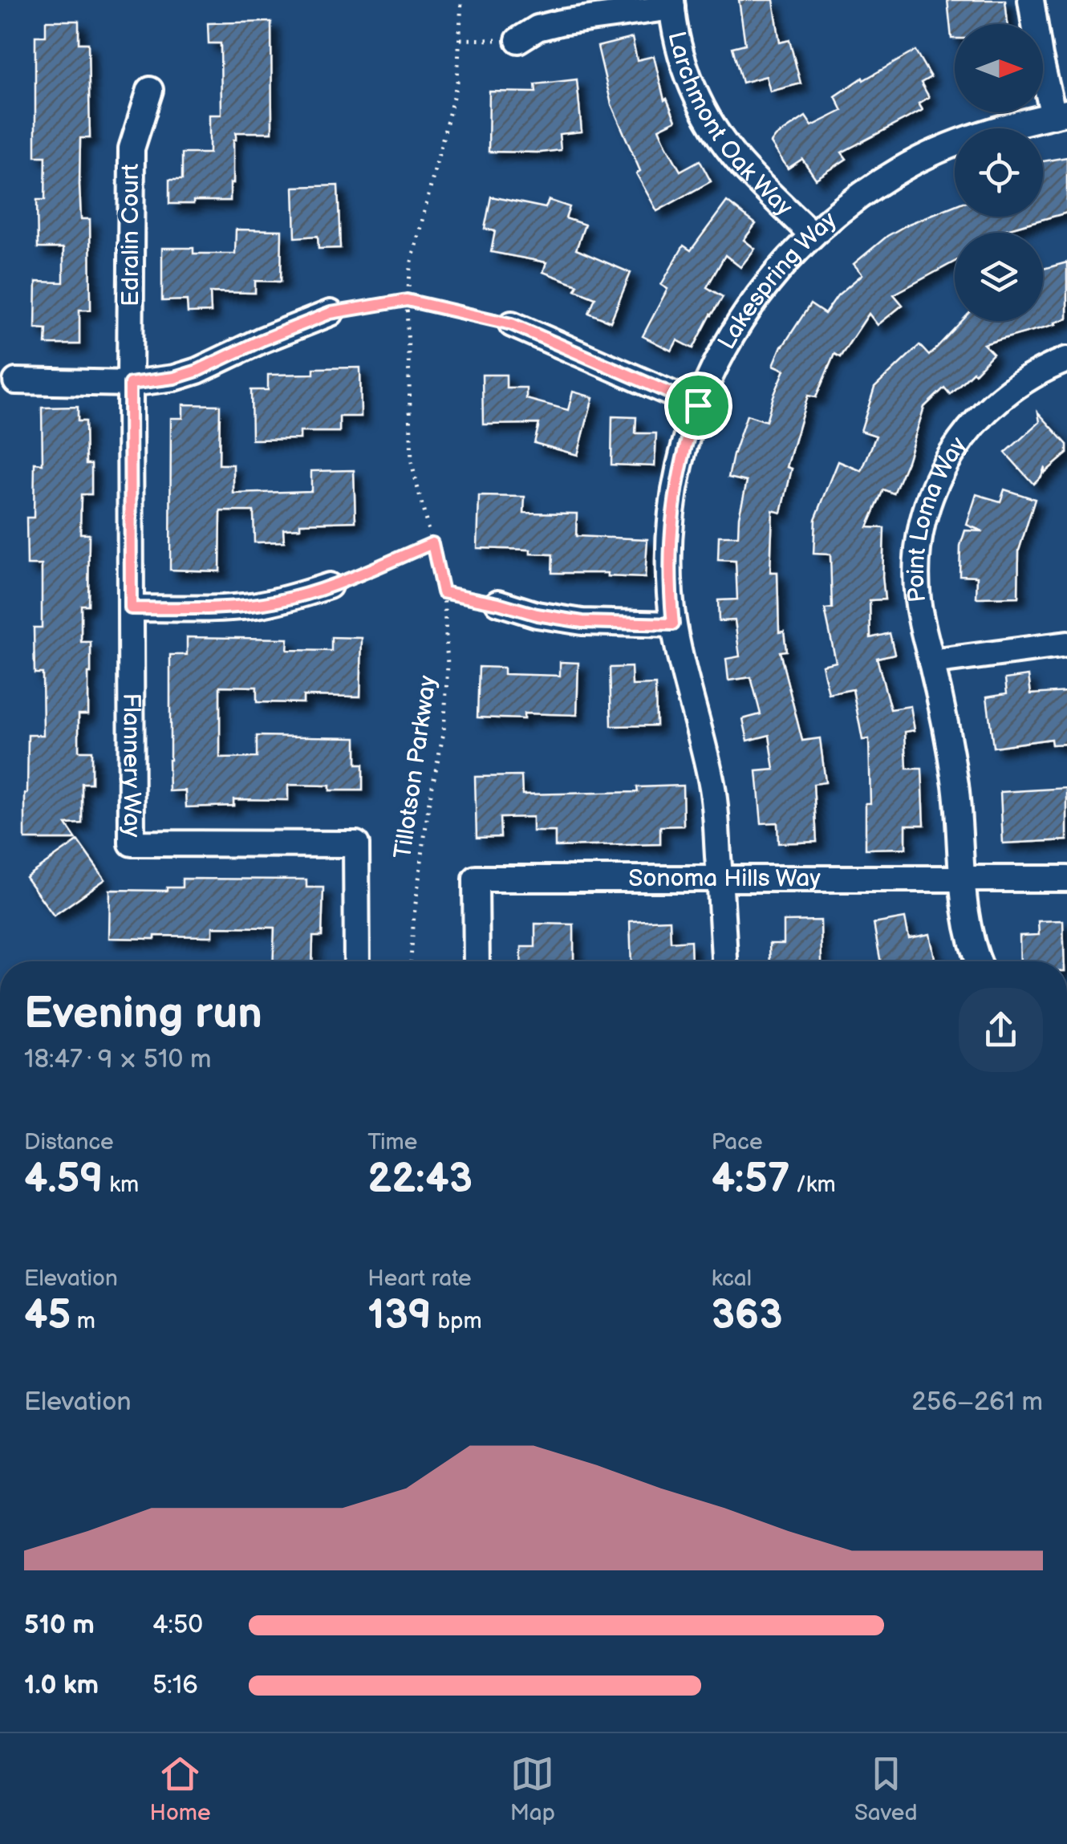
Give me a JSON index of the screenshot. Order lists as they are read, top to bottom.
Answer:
{
  "streets": {
    "street": [
      "Larchmont Oak Way",
      "Edralin Court",
      "Lakespring Way",
      "Point Loma Way",
      "Flannery Way",
      "Sonoma Hills Way"
    ],
    "path": ["Tillotson Parkway"]
  },
  "crossings": [
    ["Larchmont Oak Way", "Lakespring Way"],
    ["Edralin Court", "Flannery Way"],
    ["Lakespring Way", "Sonoma Hills Way"],
    ["Point Loma Way", "Sonoma Hills Way"]
  ],
  "north": "right",
  "page": {
    "heading": ["Evening run", "18:47 · 9 × 510 m"],
    "stats": [
      ["Distance", "4.59 km"],
      ["Time", "22:43"],
      ["Pace", "4:57 /km"],
      ["Elevation", "45 m"],
      ["Heart rate", "139 bpm"],
      ["kcal", "363"]
    ],
    "chart": ["Elevation", "256–261 m"],
    "list": [
      {
        "name": "510 m",
        "note": "4:50"
      },
      {
        "name": "1.0 km",
        "note": "5:16"
      }
    ],
    "tabs": ["Home", "Map", "Saved"]
  }
}
